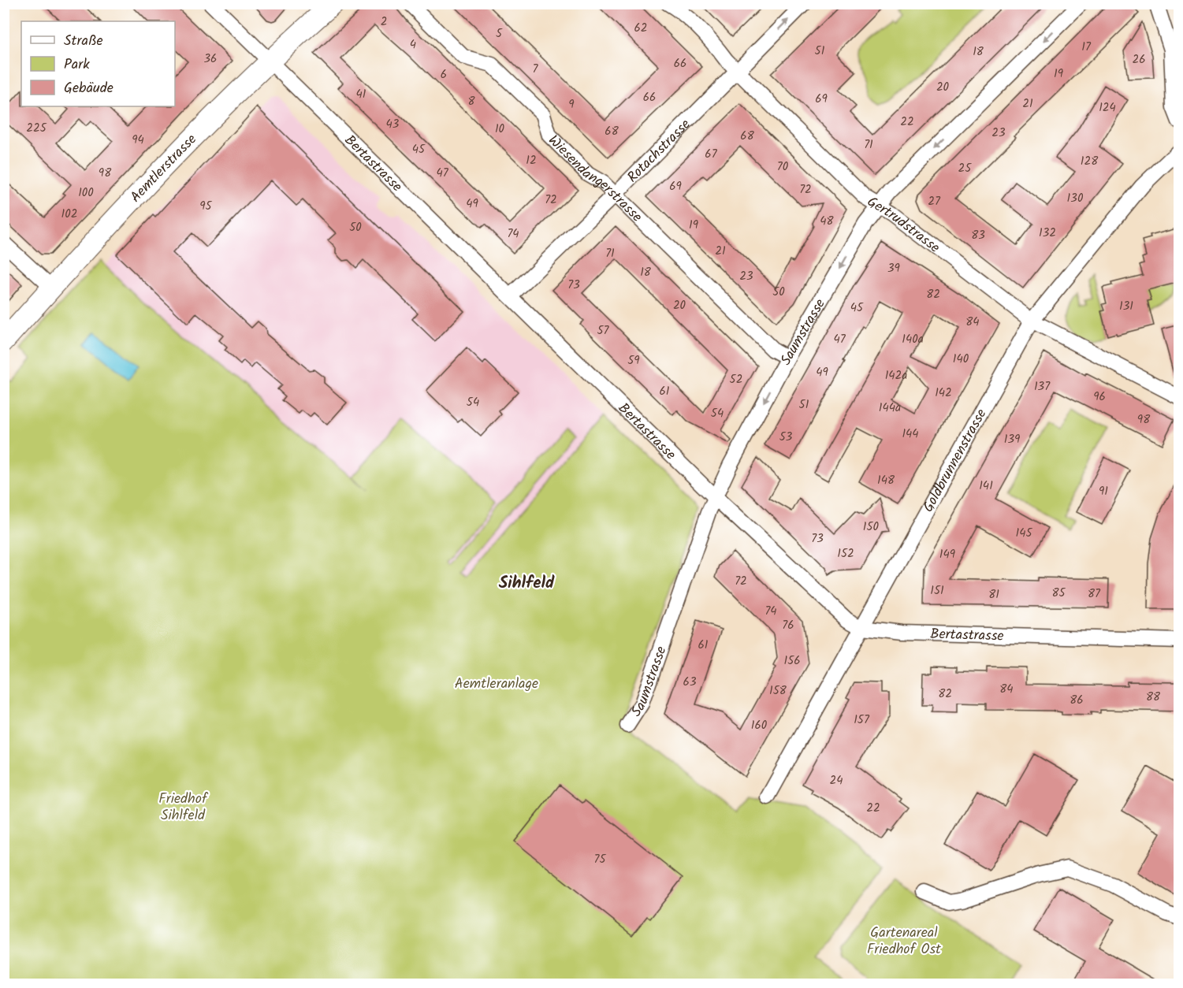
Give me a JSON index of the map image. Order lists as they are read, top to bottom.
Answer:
{
  "streets": {
    "street": [
      "Rotachstrasse",
      "Bertastrasse",
      "Aemtlerstrasse",
      "Wiesendangerstrasse",
      "Gertrudstrasse",
      "Saumstrasse",
      "Goldbrunnenstrasse"
    ]
  },
  "crossings": [
    ["Rotachstrasse", "Bertastrasse"],
    ["Rotachstrasse", "Wiesendangerstrasse"],
    ["Rotachstrasse", "Gertrudstrasse"],
    ["Bertastrasse", "Aemtlerstrasse"],
    ["Bertastrasse", "Saumstrasse"],
    ["Bertastrasse", "Goldbrunnenstrasse"],
    ["Wiesendangerstrasse", "Saumstrasse"],
    ["Gertrudstrasse", "Saumstrasse"],
    ["Gertrudstrasse", "Goldbrunnenstrasse"]
  ],
  "one_way": ["Saumstrasse"],
  "districts": ["Sihlfeld"],
  "parks": ["Aemtleranlage", "Friedhof Sihlfeld", "Gartenareal Friedhof Ost"],
  "house_numbers": [
    "2",
    "62",
    "5",
    "4",
    "17",
    "51",
    "18",
    "36",
    "26",
    "66",
    "7",
    "19",
    "6",
    "20",
    "41",
    "66",
    "69",
    "8",
    "21",
    "9",
    "124",
    "22",
    "43",
    "225",
    "10",
    "68",
    "23",
    "68",
    "94",
    "71",
    "45",
    "67",
    "12",
    "128",
    "70",
    "25",
    "98",
    "47",
    "69",
    "72",
    "100",
    "130",
    "72",
    "27",
    "49",
    "95",
    "102",
    "48",
    "19",
    "50",
    "132",
    "74",
    "83",
    "21",
    "71",
    "39",
    "18",
    "23",
    "73",
    "50",
    "82",
    "20",
    "131",
    "45",
    "84",
    "57",
    "47",
    "140a",
    "140",
    "59",
    "49",
    "142a",
    "52",
    "137",
    "61",
    "142",
    "96",
    "54",
    "51",
    "144a",
    "54",
    "98",
    "144",
    "53",
    "139",
    "148",
    "141",
    "91",
    "150",
    "145",
    "73",
    "152",
    "149",
    "72",
    "151",
    "85",
    "87",
    "81",
    "74",
    "76",
    "61",
    "156",
    "63",
    "84",
    "158",
    "82",
    "88",
    "86",
    "157",
    "160",
    "24",
    "22",
    "75"
  ],
  "legend": ["Straße", "Park", "Gebäude"]
}
